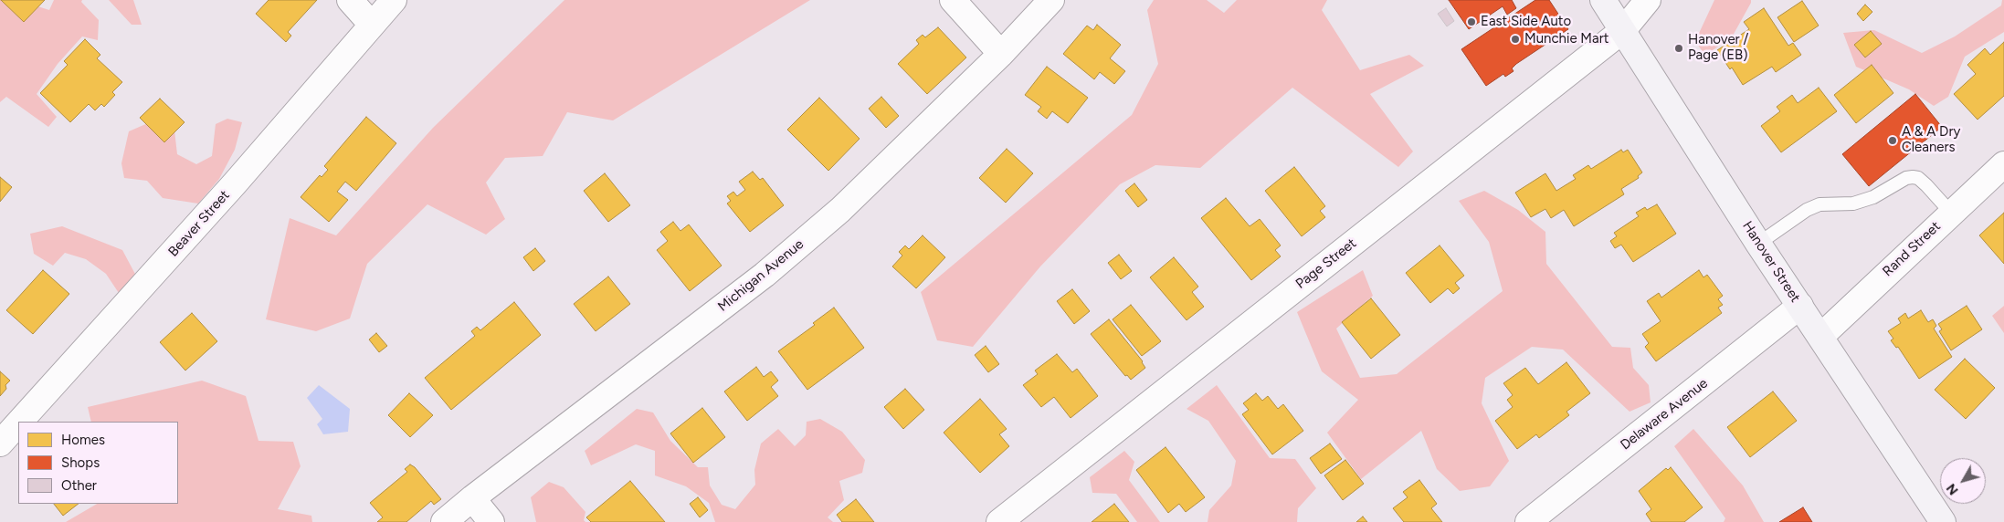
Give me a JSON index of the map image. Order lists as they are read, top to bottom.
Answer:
{
  "streets": {
    "main road": ["Hanover Street"],
    "street": [
      "Beaver Street",
      "Rand Street",
      "Page Street",
      "Michigan Avenue",
      "Delaware Avenue"
    ]
  },
  "crossings": [
    ["Rand Street", "Hanover Street"],
    ["Hanover Street", "Page Street"],
    ["Hanover Street", "Delaware Avenue"]
  ],
  "places": [
    "East Side Auto",
    "Munchie Mart",
    "Hanover / Page (EB)",
    "A & A Dry Cleaners"
  ],
  "legend": ["Homes", "Shops", "Other"],
  "north": "bottom left"
}
